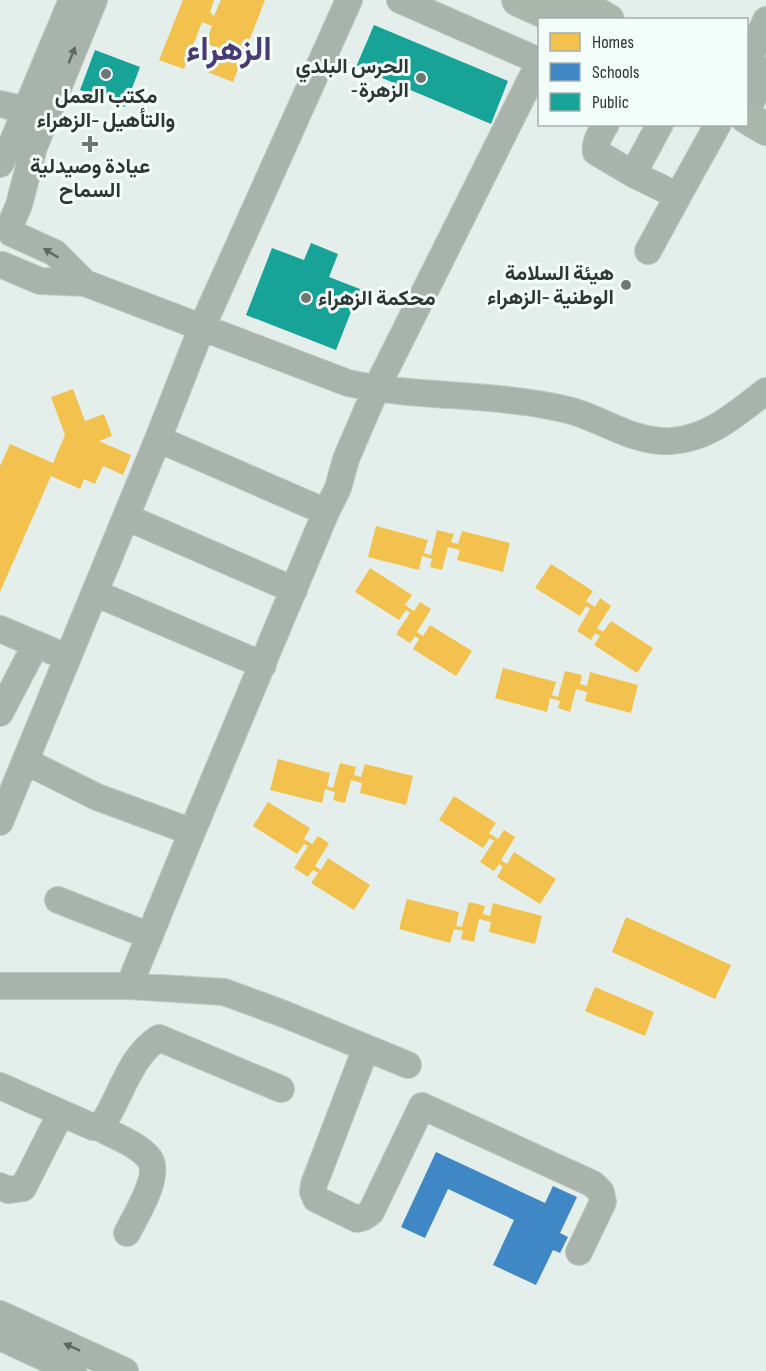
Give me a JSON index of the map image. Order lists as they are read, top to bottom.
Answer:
{
  "districts": ["الزهراء"],
  "places": {
    "other": [
      "مكتب العمل والتأهيل -الزهراء",
      "الحرس البلدي -الزهرة",
      "هيئة السلامة الوطنية -الزهراء",
      "محكمة الزهراء"
    ],
    "health": ["عيادة وصيدلية السماح"]
  },
  "legend": ["Homes", "Schools", "Public"]
}
